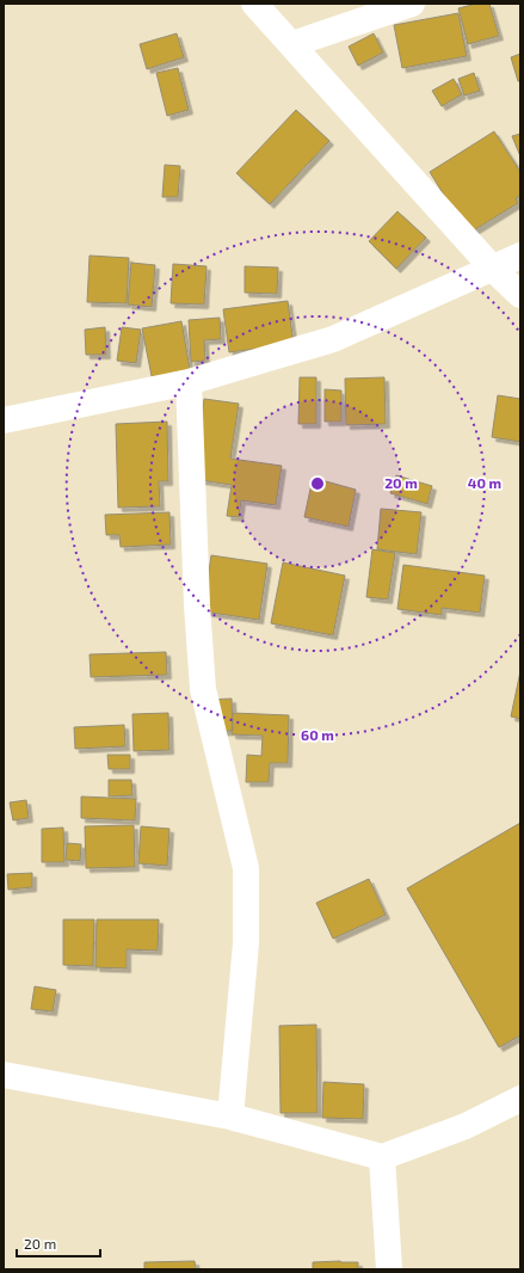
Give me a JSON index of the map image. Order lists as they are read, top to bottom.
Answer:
{
  "scale_bar": "20 m",
  "rings": ["20 m", "40 m", "60 m"]
}
